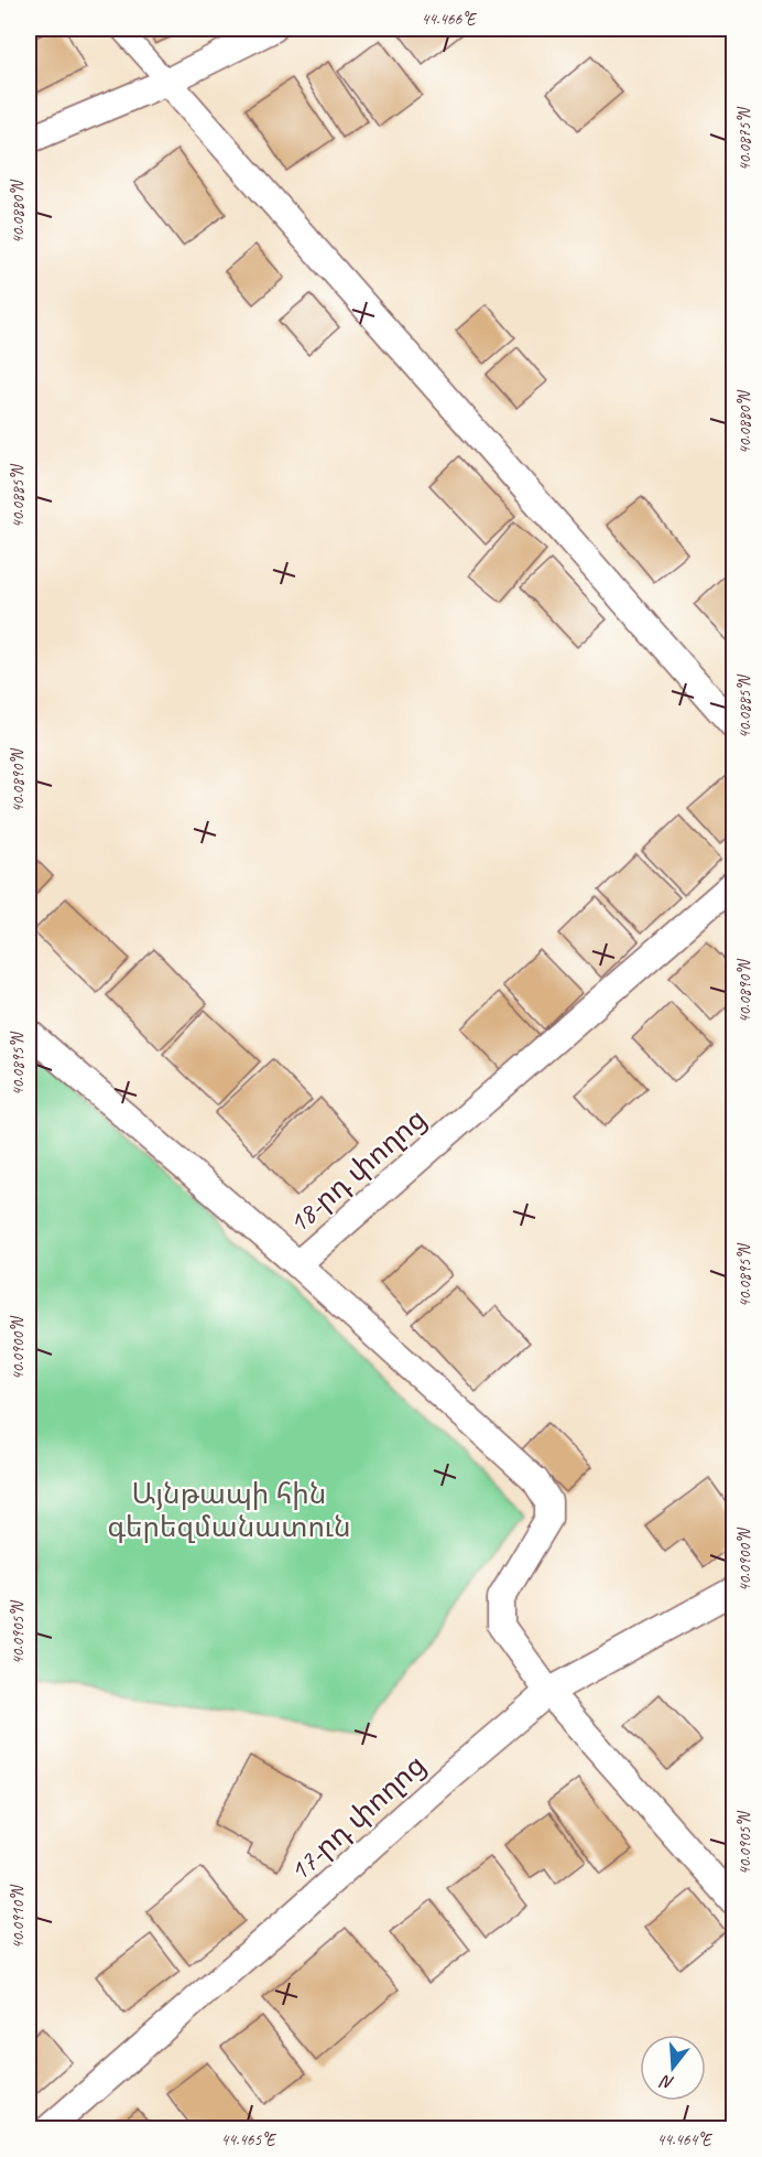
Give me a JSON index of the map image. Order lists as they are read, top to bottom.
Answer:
{
  "streets": {
    "street": ["18-րդ փողոց", "17-րդ փողոց"]
  },
  "crossings": [
    ["18-րդ փողոց", "17-րդ փողոց"]
  ],
  "parks": ["Այնթապի հին գերեզմանատուն"],
  "north": "bottom",
  "coordinates": [
    "44.466°E",
    "40.0875°N",
    "40.0880°N",
    "40.0885°N",
    "40.0890°N",
    "40.0895°N",
    "40.0900°N",
    "40.0905°N",
    "40.0910°N",
    "44.465°E",
    "44.464°E"
  ]
}
